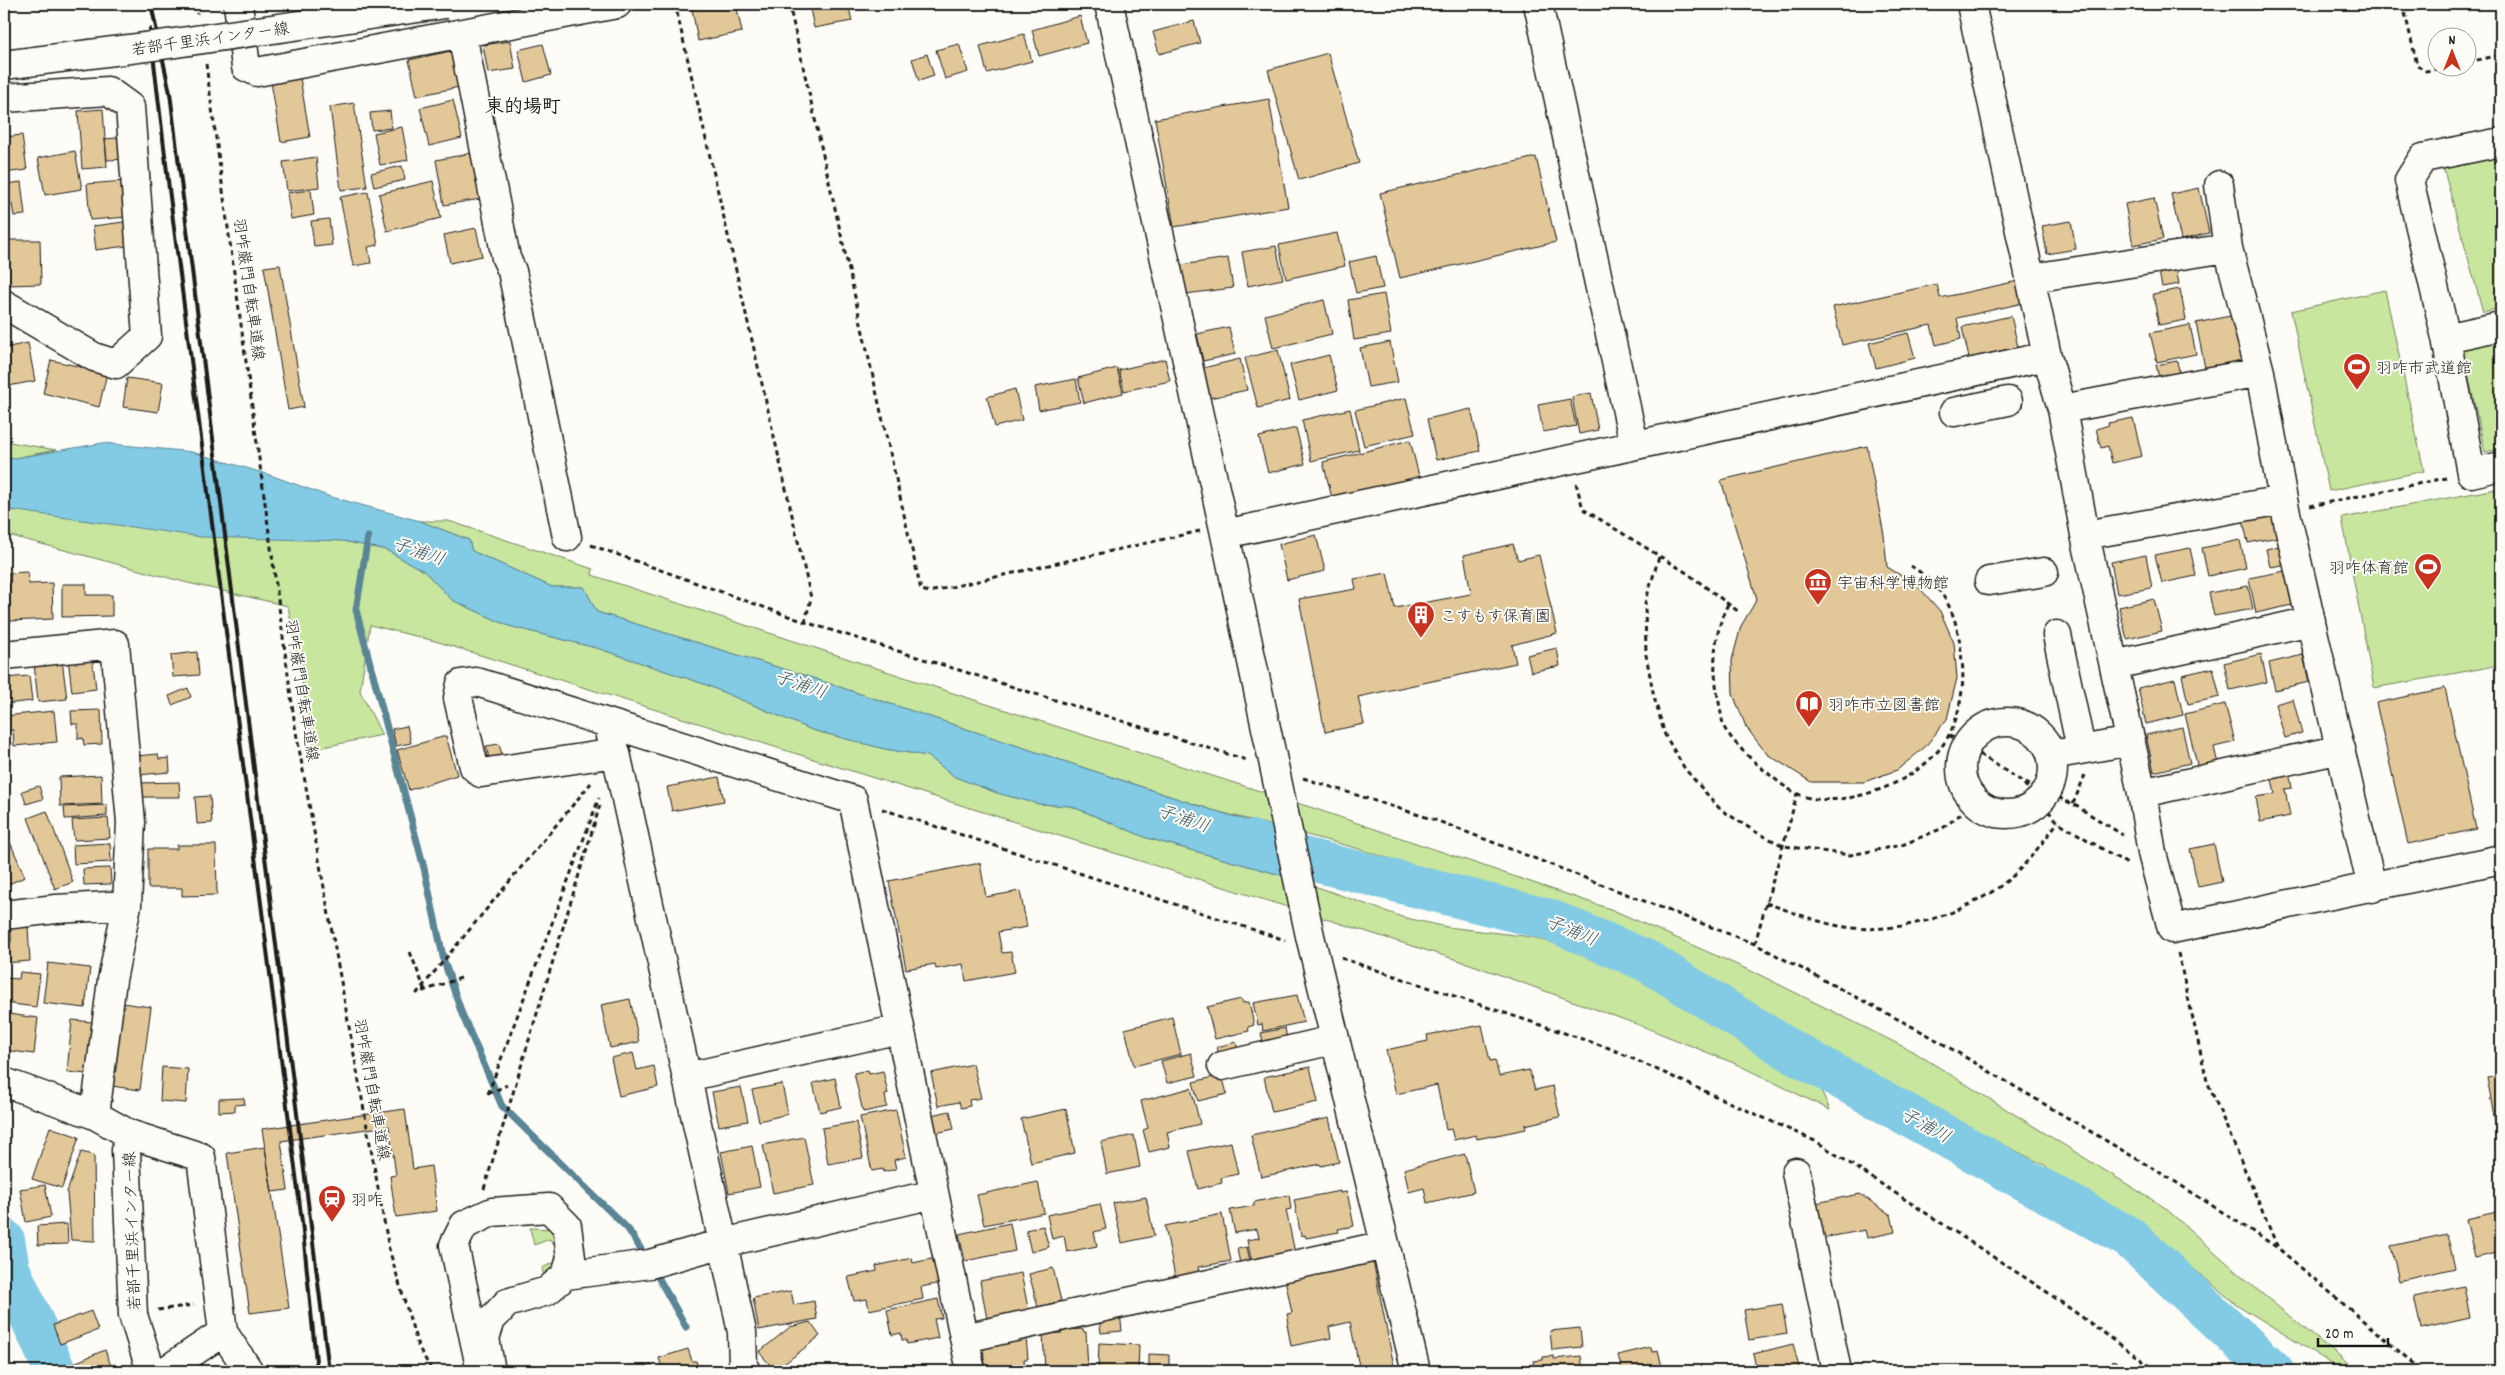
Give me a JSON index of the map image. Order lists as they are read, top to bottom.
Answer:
{
  "streets": {
    "street": ["若部千里浜インター線"],
    "path": ["羽咋巌門自転車道線"]
  },
  "districts": ["東的場町"],
  "water": ["子浦川"],
  "places": {
    "sports": ["羽咋市武道館", "羽咋体育館"],
    "museum": ["宇宙科学博物館"],
    "building": ["こすもす保育園"],
    "library": ["羽咋市立図書館"],
    "station": ["羽咋"]
  },
  "scale_bar": "20 m",
  "north": "top"
}
